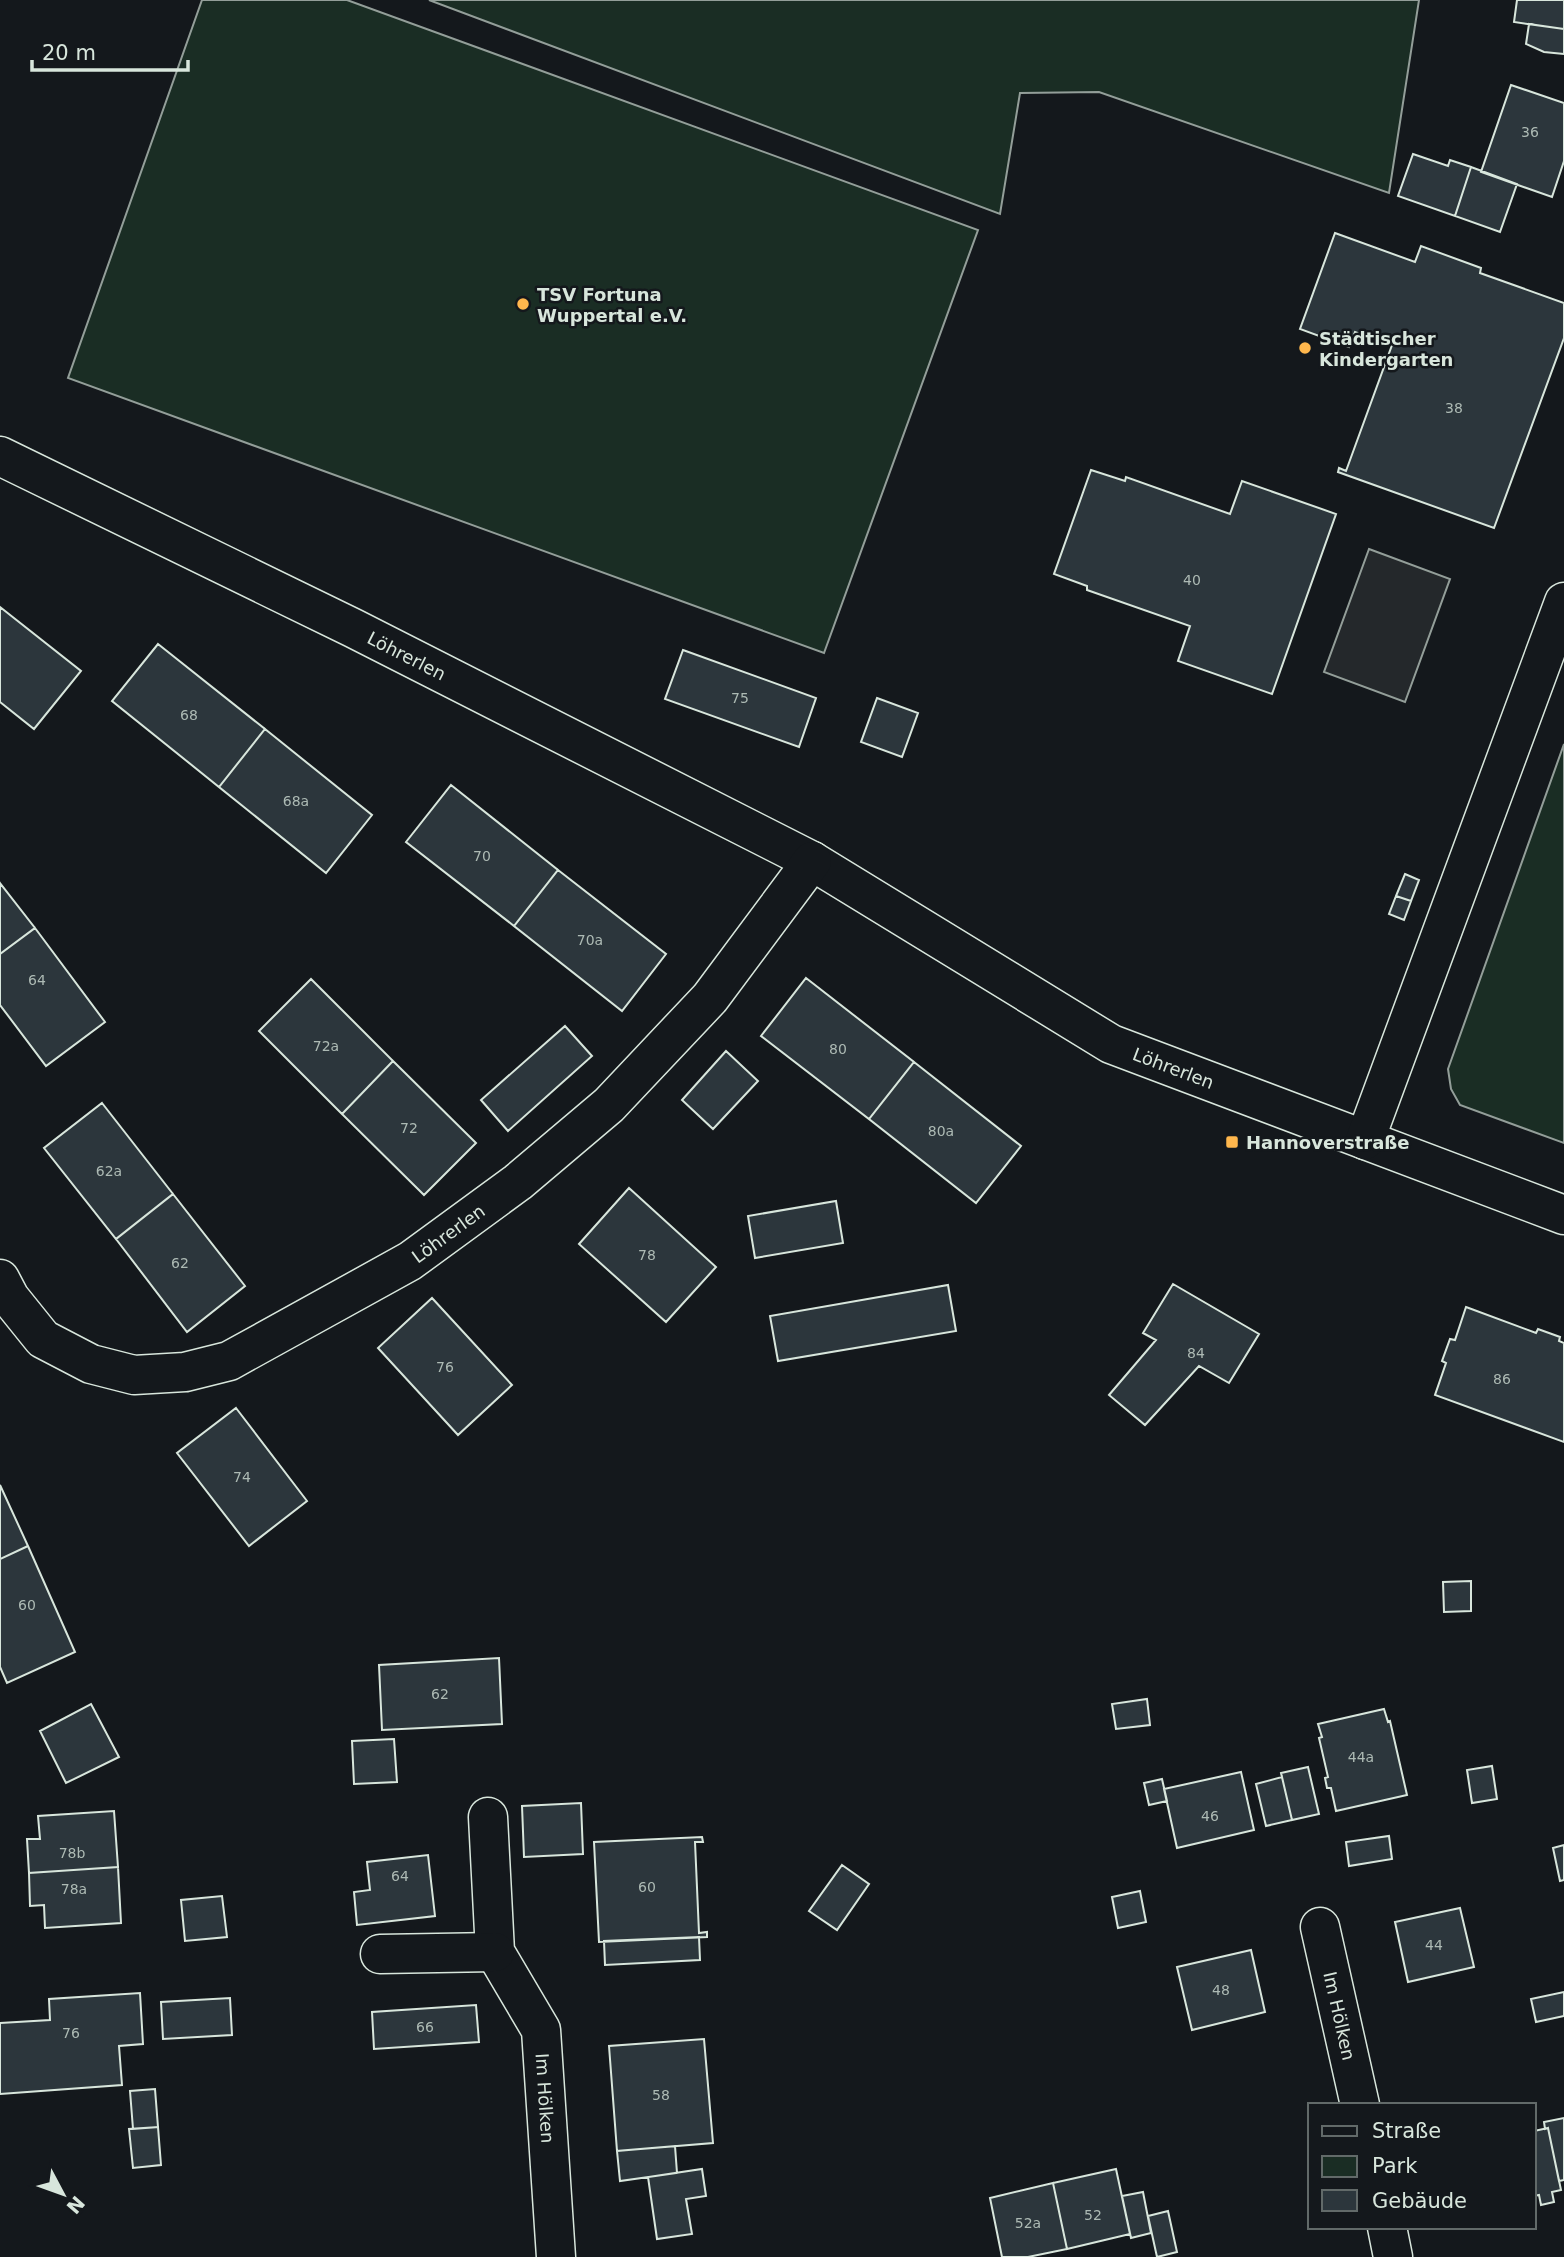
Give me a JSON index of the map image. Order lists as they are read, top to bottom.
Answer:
{
  "streets": {
    "street": ["Löhrerlen", "Im Hölken"]
  },
  "places": {
    "other": ["TSV Fortuna Wuppertal e.V.", "Städtischer Kindergarten"],
    "transit": ["Hannoverstraße"]
  },
  "house_numbers": [
    "36",
    "38",
    "40",
    "75",
    "68",
    "68a",
    "70",
    "70a",
    "64",
    "72a",
    "80",
    "72",
    "80a",
    "62a",
    "78",
    "62",
    "84",
    "76",
    "86",
    "74",
    "60",
    "62",
    "44a",
    "46",
    "78b",
    "64",
    "60",
    "78a",
    "44",
    "48",
    "66",
    "76",
    "58",
    "52",
    "52a"
  ],
  "legend": ["Straße", "Park", "Gebäude"],
  "scale_bar": "20 m",
  "north": "bottom right"
}
